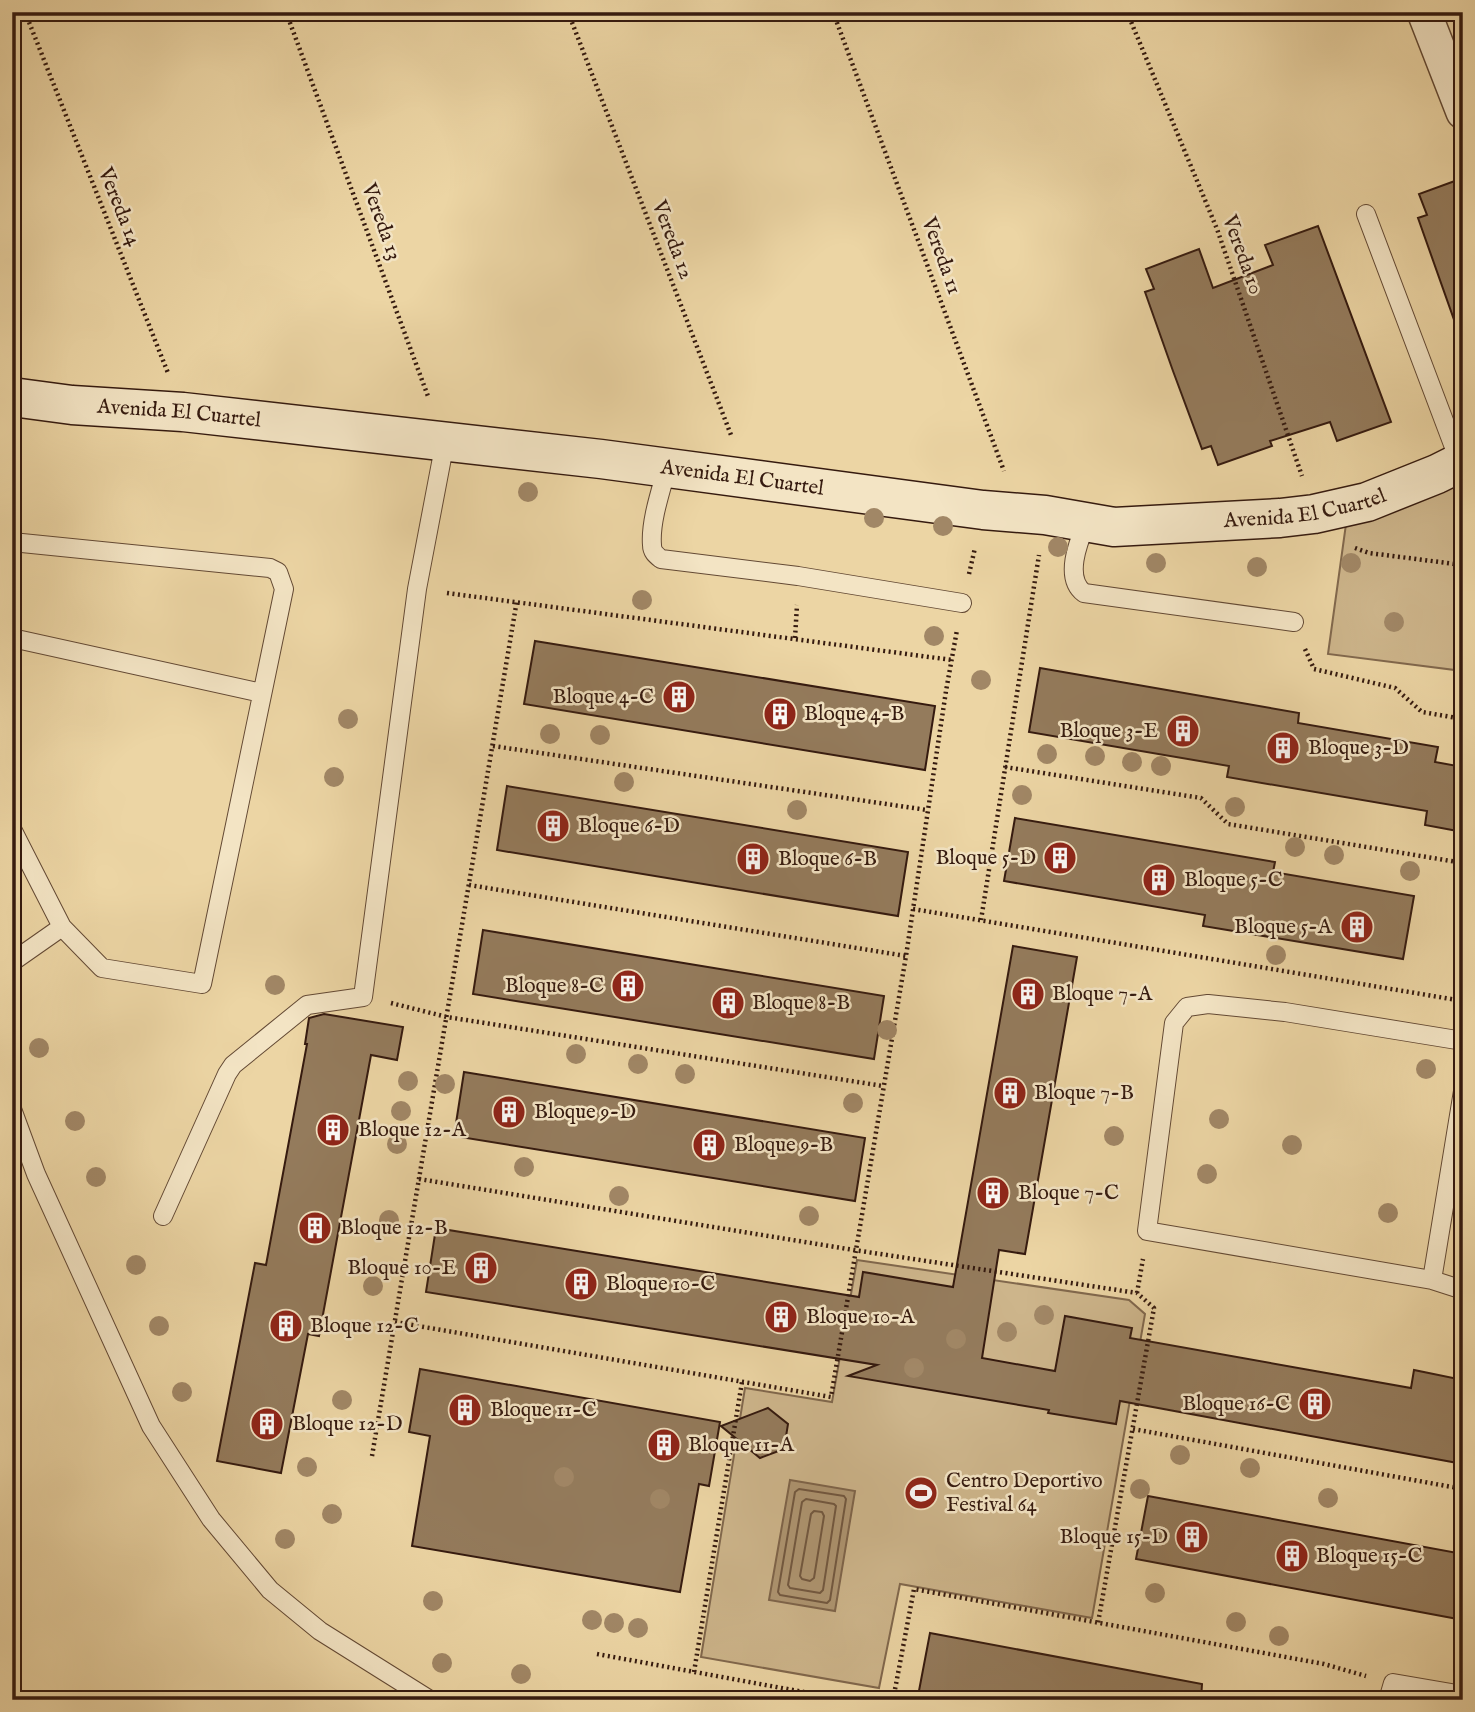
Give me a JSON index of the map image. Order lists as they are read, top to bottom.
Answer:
{
  "streets": {
    "main road": ["Avenida El Cuartel"],
    "path": [
      "Vereda 14",
      "Vereda 13",
      "Vereda 12",
      "Vereda 10",
      "Vereda 11"
    ]
  },
  "crossings": [
    ["Vereda 14", "Avenida El Cuartel"],
    ["Vereda 13", "Avenida El Cuartel"],
    ["Vereda 12", "Avenida El Cuartel"],
    ["Vereda 10", "Avenida El Cuartel"],
    ["Vereda 11", "Avenida El Cuartel"]
  ],
  "places": {
    "building": [
      "Bloque 4-C",
      "Bloque 4-B",
      "Bloque 3-E",
      "Bloque 3-D",
      "Bloque 6-D",
      "Bloque 5-D",
      "Bloque 6-B",
      "Bloque 5-C",
      "Bloque 5-A",
      "Bloque 8-C",
      "Bloque 7-A",
      "Bloque 8-B",
      "Bloque 7-B",
      "Bloque 9-D",
      "Bloque 12-A",
      "Bloque 9-B",
      "Bloque 7-C",
      "Bloque 12-B",
      "Bloque 10-E",
      "Bloque 10-C",
      "Bloque 10-A",
      "Bloque 12-C",
      "Bloque 16-C",
      "Bloque 11-C",
      "Bloque 12-D",
      "Bloque 11-A",
      "Bloque 15-D",
      "Bloque 15-C"
    ],
    "sports": ["Centro Deportivo Festival 64"]
  }
}
